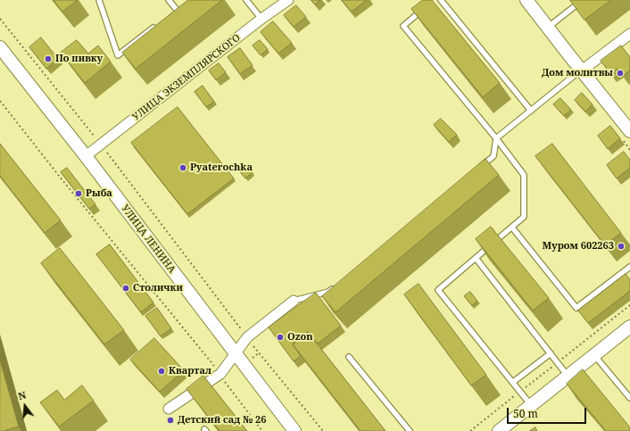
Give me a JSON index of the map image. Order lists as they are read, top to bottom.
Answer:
{
  "streets": {
    "street": ["УЛИЦА ЭКЗЕМПЛЯРСКОГО", "УЛИЦА ЛЕНИНА"]
  },
  "crossings": [
    ["УЛИЦА ЭКЗЕМПЛЯРСКОГО", "УЛИЦА ЛЕНИНА"]
  ],
  "places": [
    "По пивку",
    "Дом молитвы",
    "Pyaterochka",
    "Рыба",
    "Муром 602263",
    "Столички",
    "Ozon",
    "Квартал",
    "Детский сад № 26"
  ],
  "scale_bar": "50 m",
  "north": "top"
}
